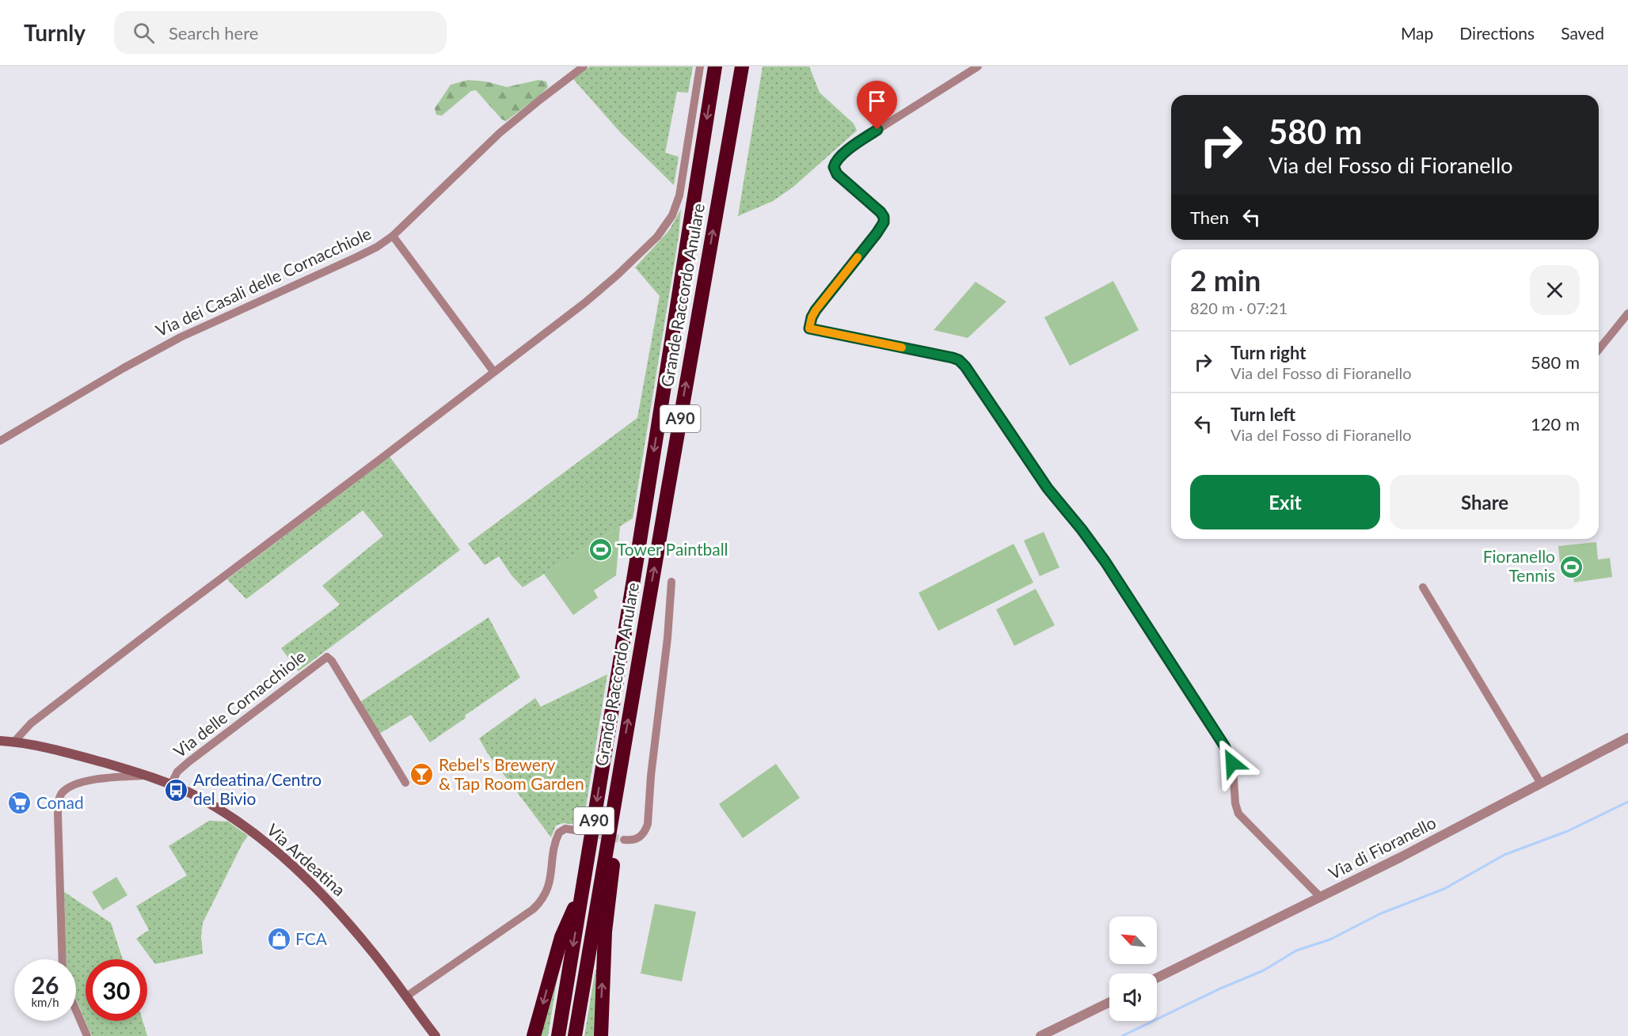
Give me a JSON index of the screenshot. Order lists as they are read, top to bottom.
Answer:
{
  "streets": {
    "highway": ["Grande Raccordo Anulare", "A90"],
    "main road": ["Via Ardeatina"],
    "street": ["Via dei Casali delle Cornacchiole", "Via delle Cornacchiole", "Via di Fioranello"]
  },
  "crossings": [
    ["Via delle Cornacchiole", "Via Ardeatina"]
  ],
  "places": {
    "sports": ["Tower Paintball", "Fioranello Tennis"],
    "bar": ["Rebel's Brewery & Tap Room Garden"],
    "bus stop": ["Ardeatina/Centro del Bivio"],
    "supermarket": ["Conad"],
    "shop": ["FCA"]
  },
  "north": "top left",
  "page": {
    "header": "Turnly",
    "search": "Search here",
    "nav": ["Map", "Directions", "Saved"],
    "turn": ["580 m", "Via del Fosso di Fioranello"],
    "then": "Then",
    "heading": ["2 min", "820 m · 07:21"],
    "list": [
      {
        "name": "Turn right",
        "note": "Via del Fosso di Fioranello",
        "value": "580 m"
      },
      {
        "name": "Turn left",
        "note": "Via del Fosso di Fioranello",
        "value": "120 m"
      }
    ],
    "buttons": ["Exit", "Share"],
    "speed": "26 km/h",
    "limit": "30"
  }
}
